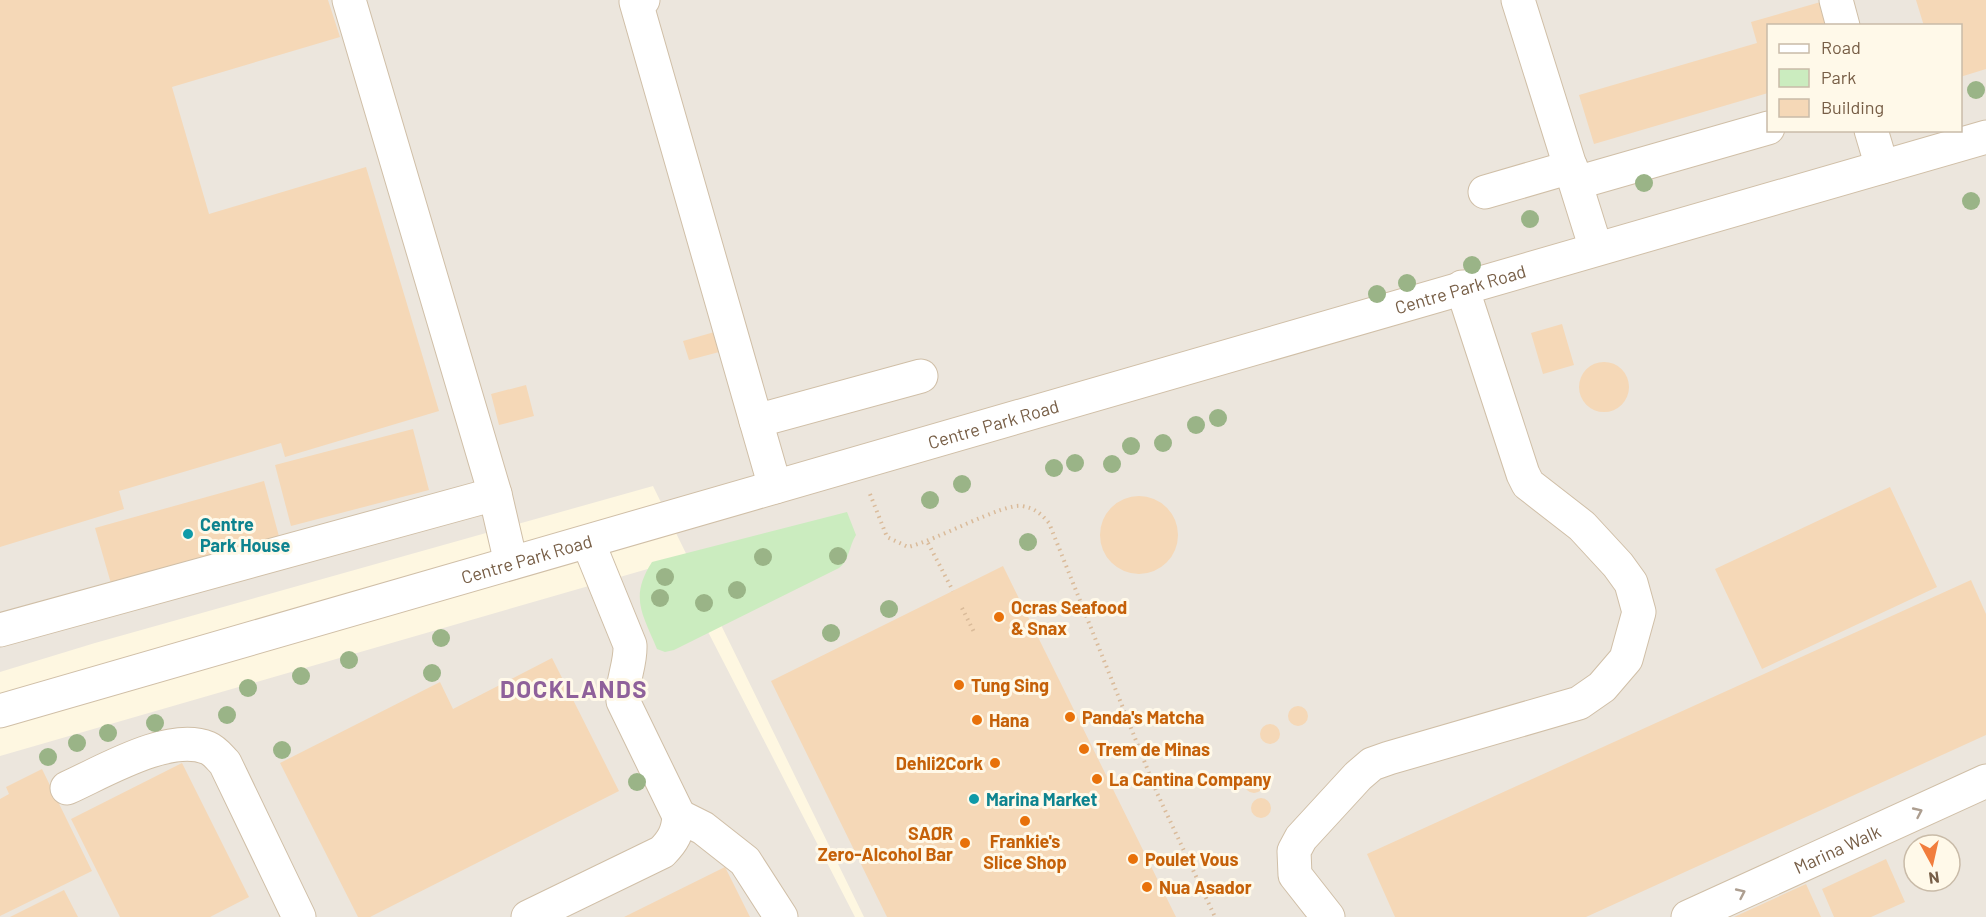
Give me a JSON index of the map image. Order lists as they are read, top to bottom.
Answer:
{
  "streets": {
    "street": ["Centre Park Road", "Marina Walk"]
  },
  "one_way": ["Marina Walk"],
  "districts": ["DOCKLANDS"],
  "places": [
    "Centre Park House",
    "Ocras Seafood & Snax",
    "Tung Sing",
    "Panda's Matcha",
    "Hana",
    "Trem de Minas",
    "Dehli2Cork",
    "La Cantina Company",
    "Marina Market",
    "Frankie's Slice Shop",
    "SAØR Zero-Alcohol Bar",
    "Poulet Vous",
    "Nua Asador"
  ],
  "legend": ["Road", "Park", "Building"],
  "north": "bottom"
}
